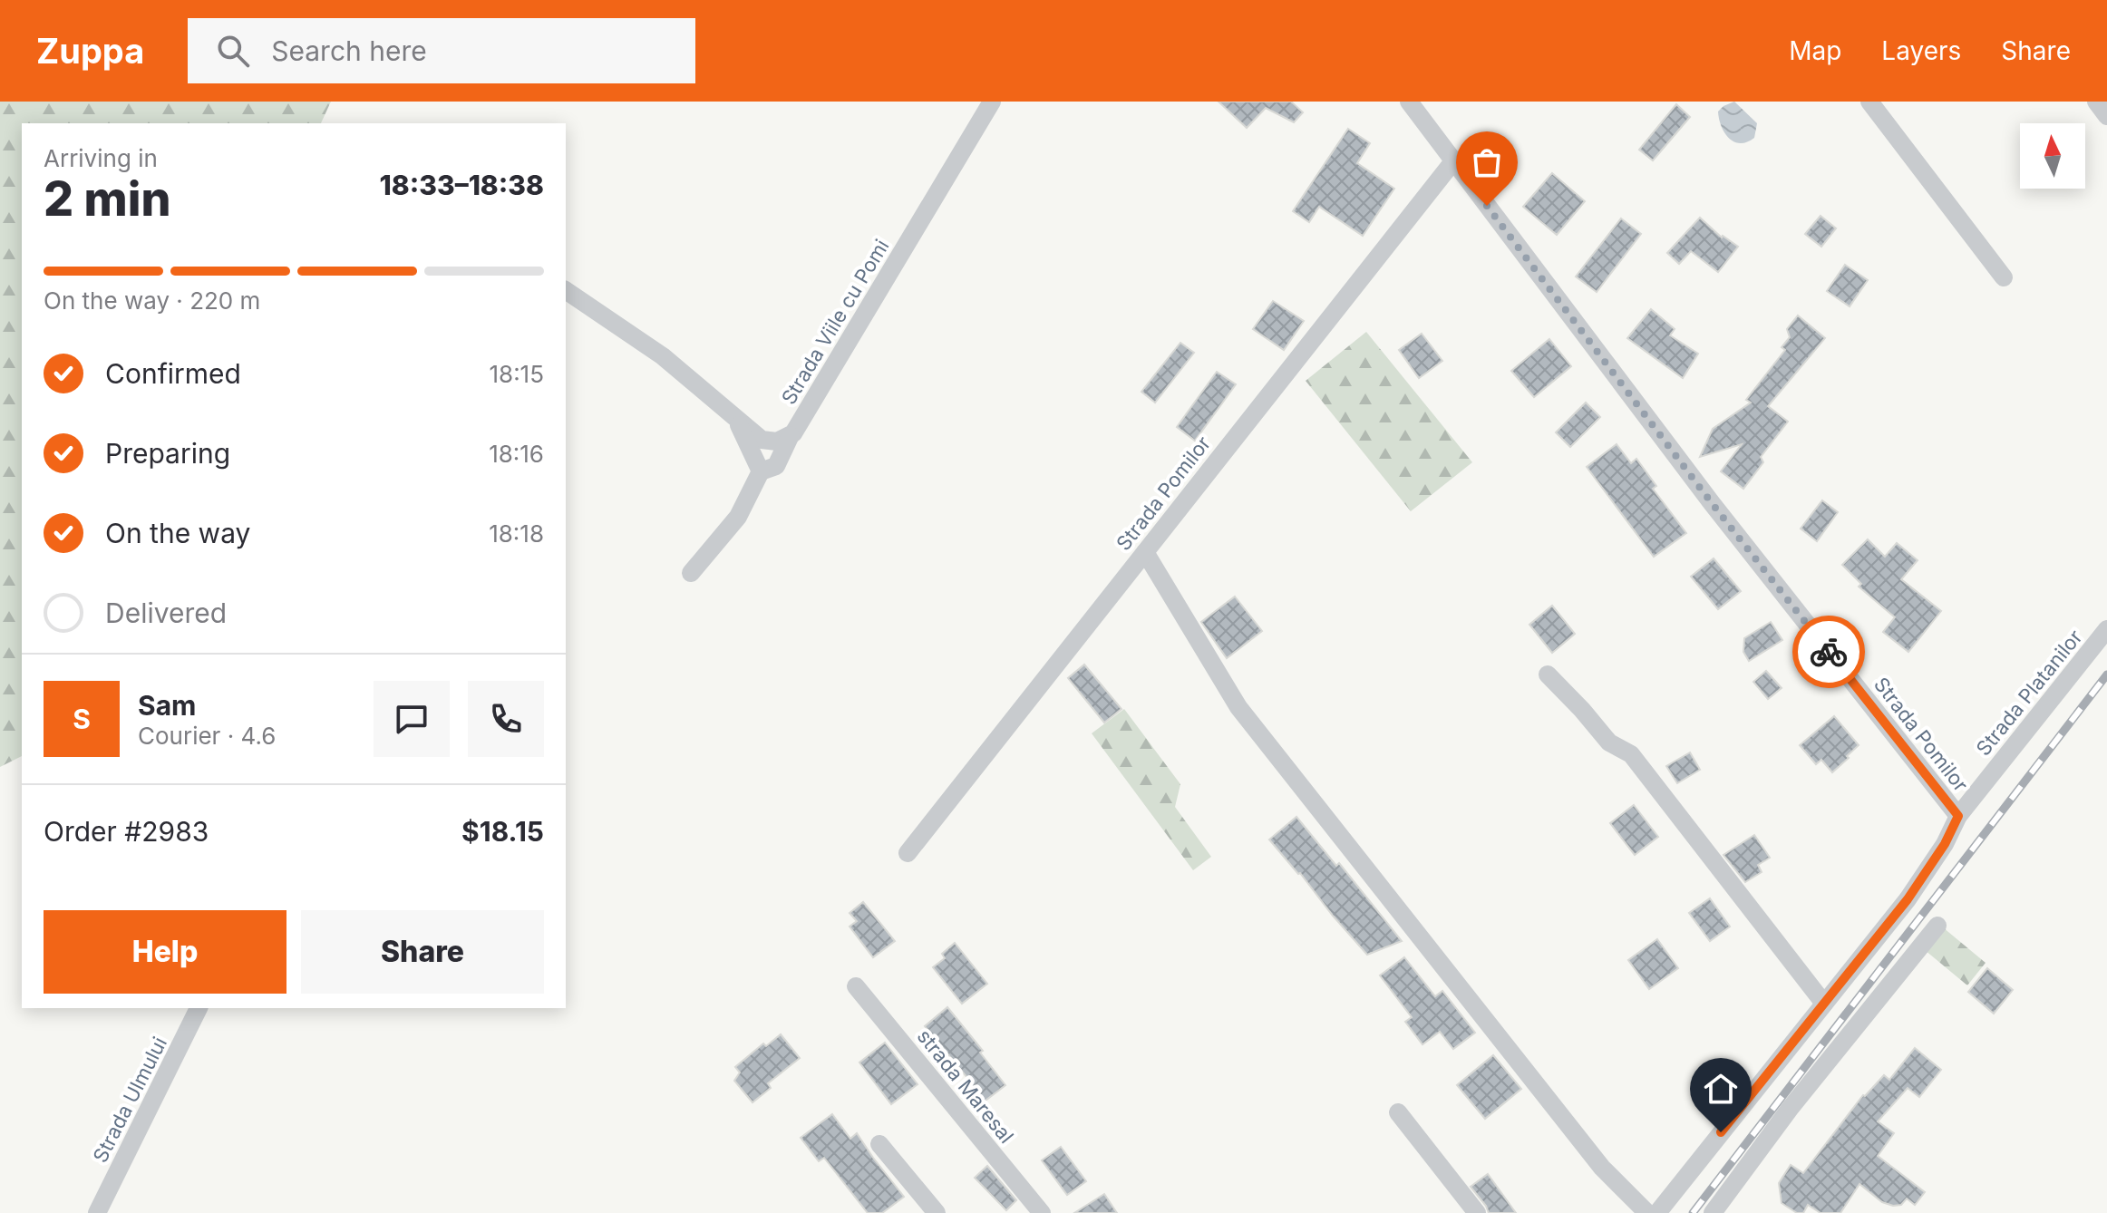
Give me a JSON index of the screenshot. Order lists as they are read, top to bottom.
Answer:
{
  "streets": {
    "street": [
      "Strada Viile cu Pomi",
      "Strada Pomilor",
      "Strada Platanilor",
      "strada Maresal",
      "Strada Ulmului"
    ]
  },
  "crossings": [
    ["Strada Pomilor", "Strada Platanilor"]
  ],
  "north": "top",
  "page": {
    "header": "Zuppa",
    "search": "Search here",
    "nav": ["Map", "Layers", "Share"],
    "heading": ["2 min", "Arriving in", "18:33–18:38"],
    "panel": [
      "Sam",
      "Courier · 4.6",
      "Order #2983",
      "$18.15"
    ],
    "bar": "On the way · 220 m",
    "list": [
      ["Confirmed", "18:15"],
      ["Preparing", "18:16"],
      ["On the way", "18:18"],
      "Delivered"
    ],
    "round": "S",
    "buttons": ["Help", "Share"]
  }
}
